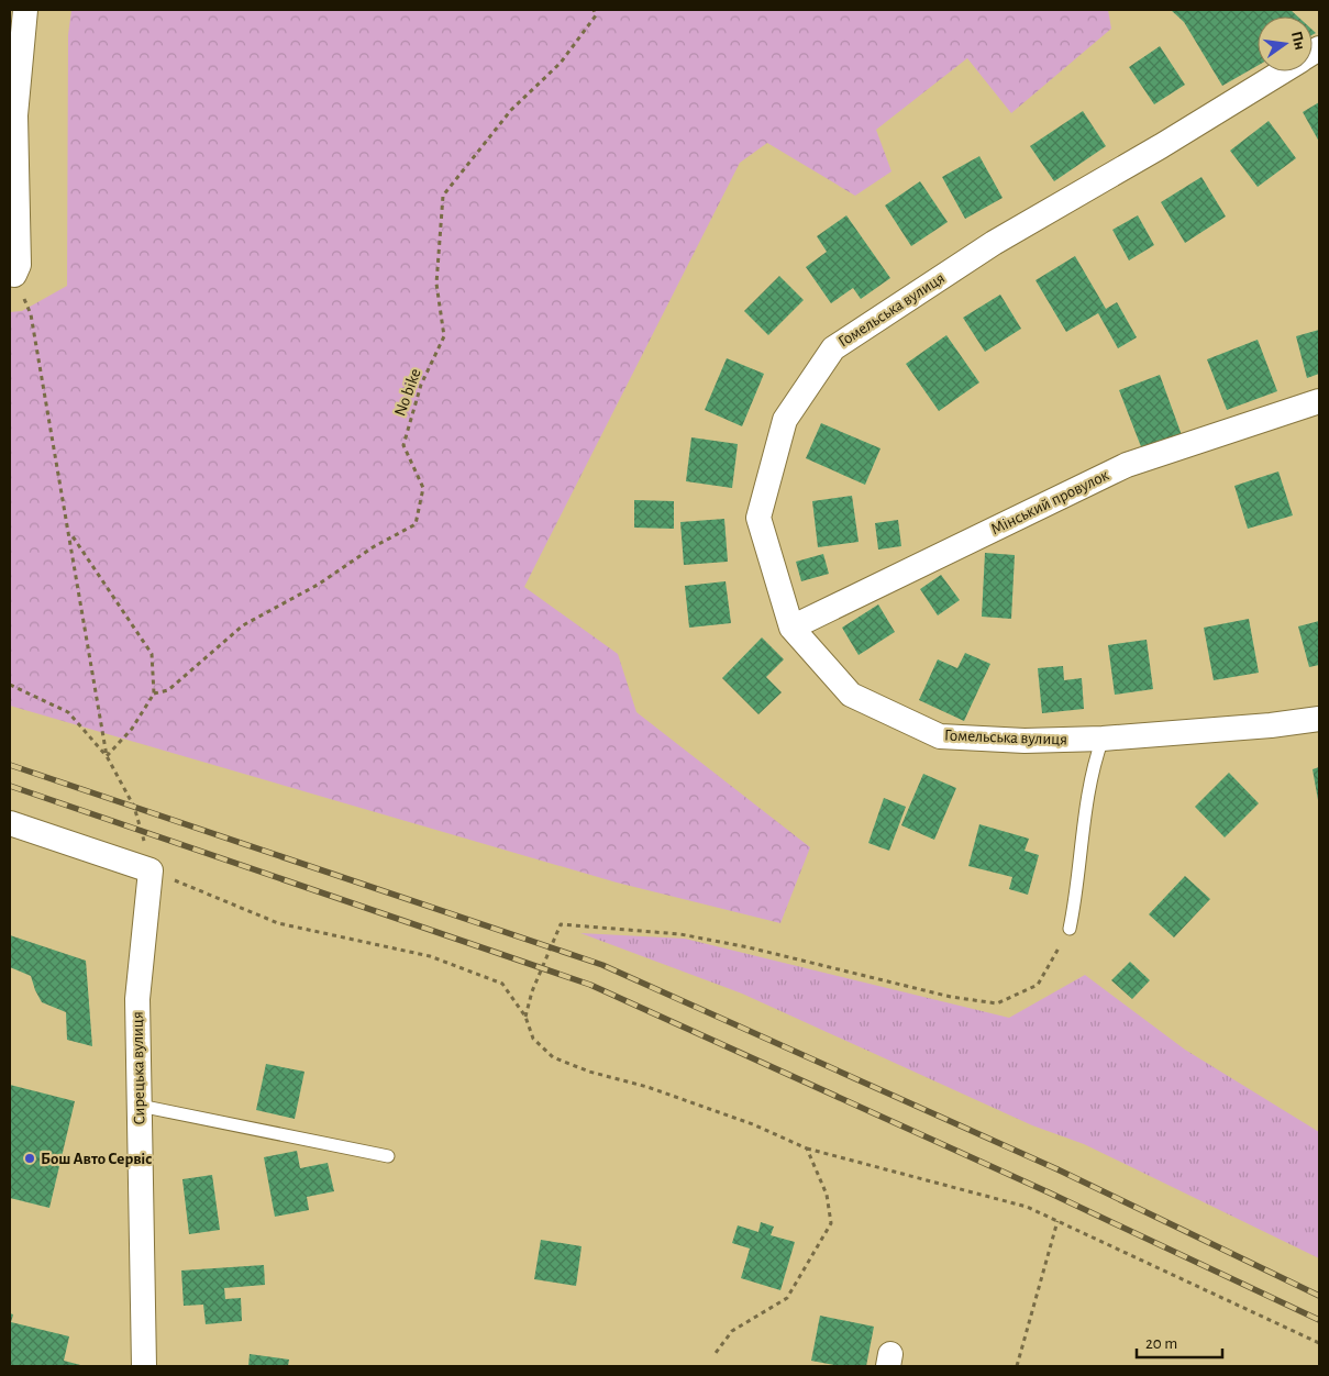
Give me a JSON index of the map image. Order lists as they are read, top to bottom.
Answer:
{
  "streets": {
    "street": ["Гомельська вулиця", "Мінський провулок", "Сирецька вулиця"],
    "path": ["No bike"]
  },
  "crossings": [
    ["Гомельська вулиця", "Мінський провулок"]
  ],
  "places": ["Бош Авто Сервіс"],
  "scale_bar": "20 m",
  "north": "right"
}
